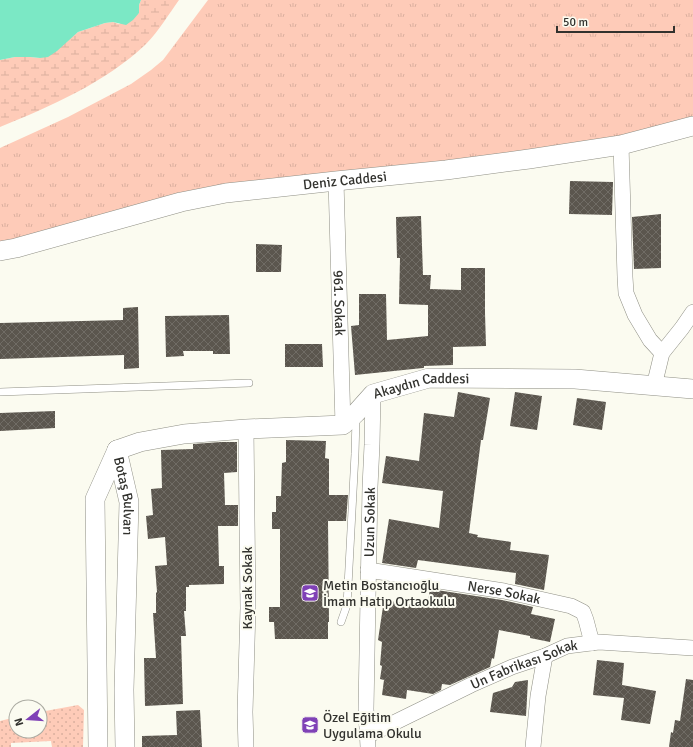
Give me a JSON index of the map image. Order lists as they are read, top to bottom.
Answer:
{
  "streets": {
    "street": [
      "Deniz Caddesi",
      "961. Sokak",
      "Akaydın Caddesi",
      "Botaş Bulvarı",
      "Uzun Sokak",
      "Kaynak Sokak",
      "Nerse Sokak",
      "Un Fabrikası Sokak"
    ]
  },
  "crossings": [
    ["Deniz Caddesi", "961. Sokak"],
    ["961. Sokak", "Akaydın Caddesi"],
    ["Akaydın Caddesi", "Uzun Sokak"],
    ["Uzun Sokak", "Nerse Sokak"],
    ["Uzun Sokak", "Un Fabrikası Sokak"],
    ["Nerse Sokak", "Un Fabrikası Sokak"]
  ],
  "places": {
    "school or university": ["Metin Bostancıoğlu İmam Hatip Ortaokulu", "Özel Eğitim Uygulama Okulu"]
  },
  "scale_bar": "50 m",
  "north": "left"
}
